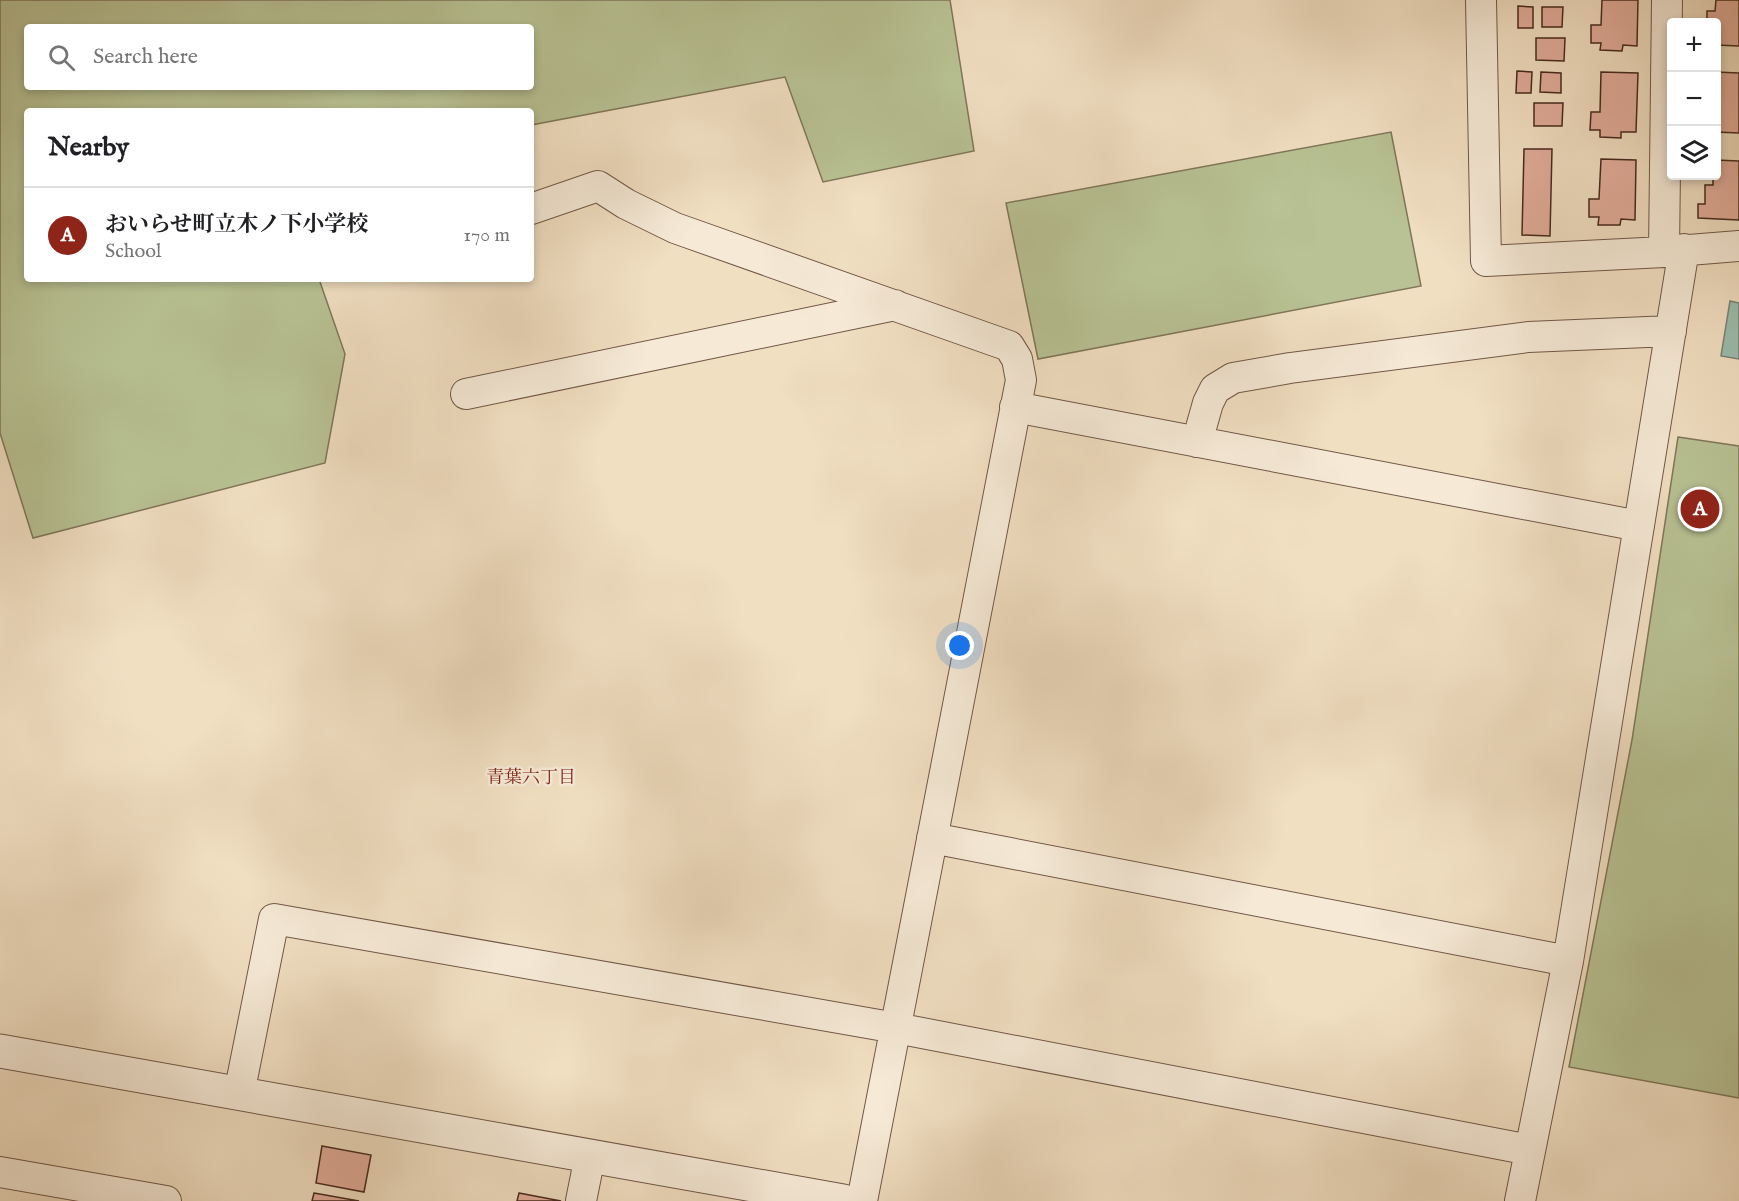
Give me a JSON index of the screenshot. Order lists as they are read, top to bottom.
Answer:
{
  "districts": ["青葉六丁目"],
  "page": {
    "map_buttons": ["+", "−"],
    "search": "Search here",
    "heading": "Nearby",
    "list": [
      {
        "mark": "A",
        "name": "おいらせ町立木ノ下小学校",
        "note": "School",
        "value": "170 m"
      }
    ],
    "pins": "A"
  }
}
